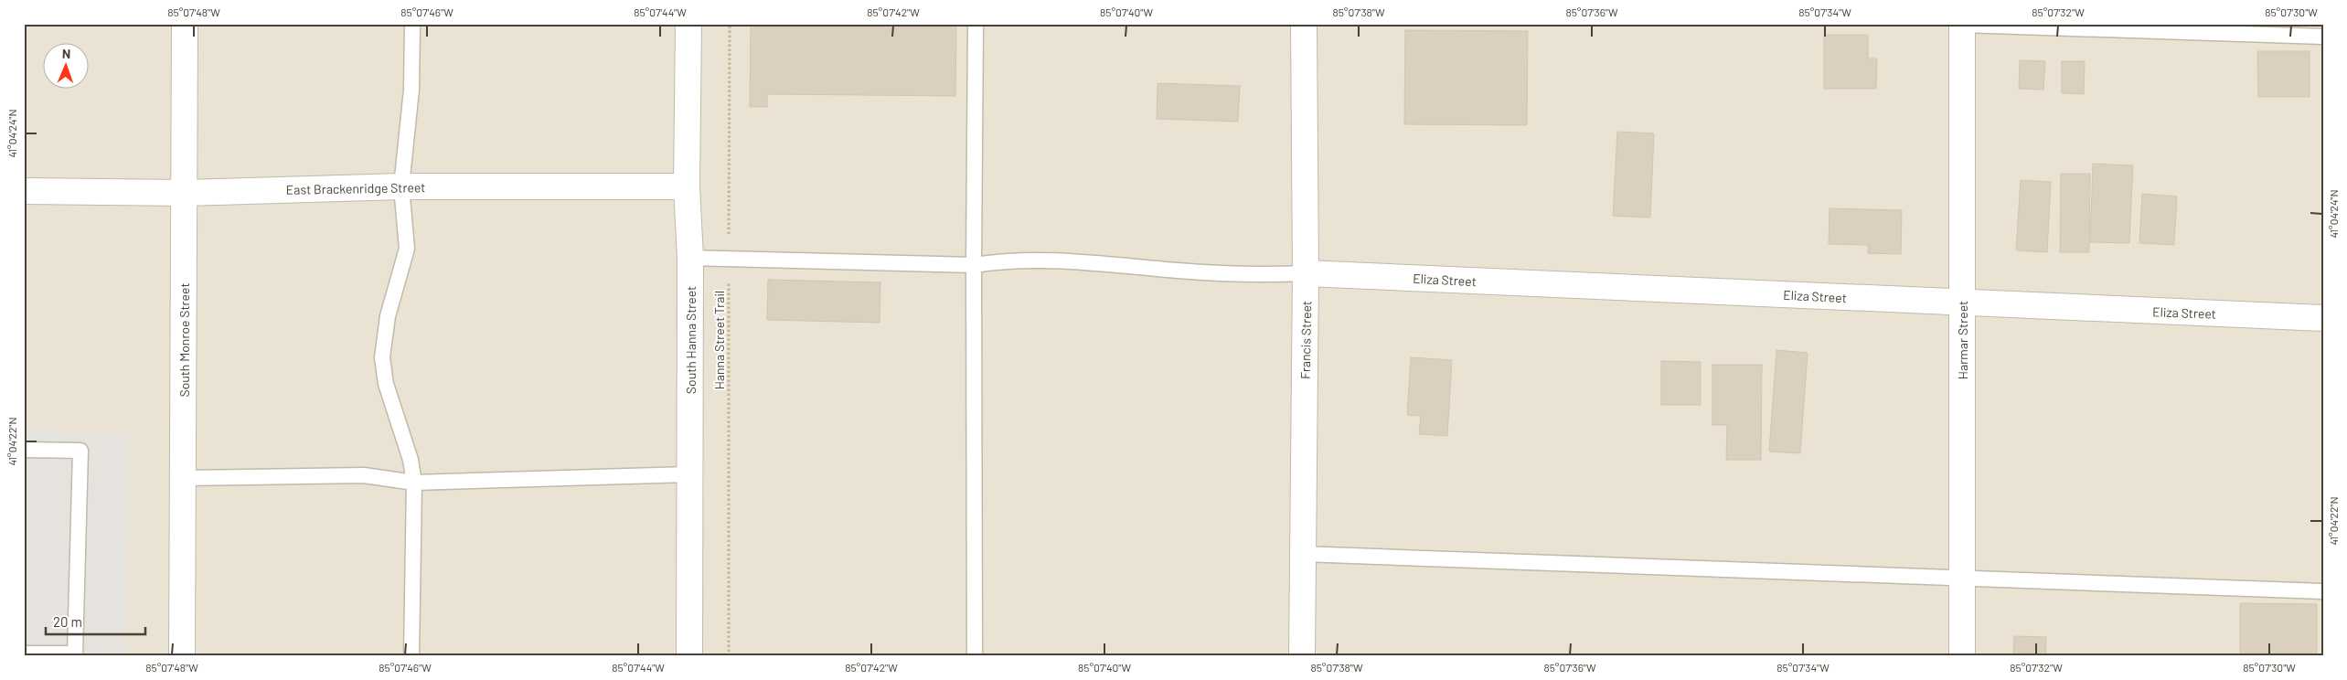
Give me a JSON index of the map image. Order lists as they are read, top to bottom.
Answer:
{
  "streets": {
    "street": [
      "East Brackenridge Street",
      "Eliza Street",
      "South Monroe Street",
      "South Hanna Street",
      "Francis Street",
      "Harmar Street"
    ],
    "path": ["Hanna Street Trail"]
  },
  "crossings": [
    ["East Brackenridge Street", "South Monroe Street"],
    ["East Brackenridge Street", "South Hanna Street"],
    ["Eliza Street", "Francis Street"],
    ["Eliza Street", "Harmar Street"]
  ],
  "scale_bar": "20 m",
  "north": "top",
  "coordinates": [
    "85°07'48\"W",
    "85°07'46\"W",
    "85°07'44\"W",
    "85°07'42\"W",
    "85°07'40\"W",
    "85°07'38\"W",
    "85°07'36\"W",
    "85°07'34\"W",
    "85°07'32\"W",
    "85°07'30\"W",
    "41°04'24\"N",
    "41°04'22\"N"
  ]
}
